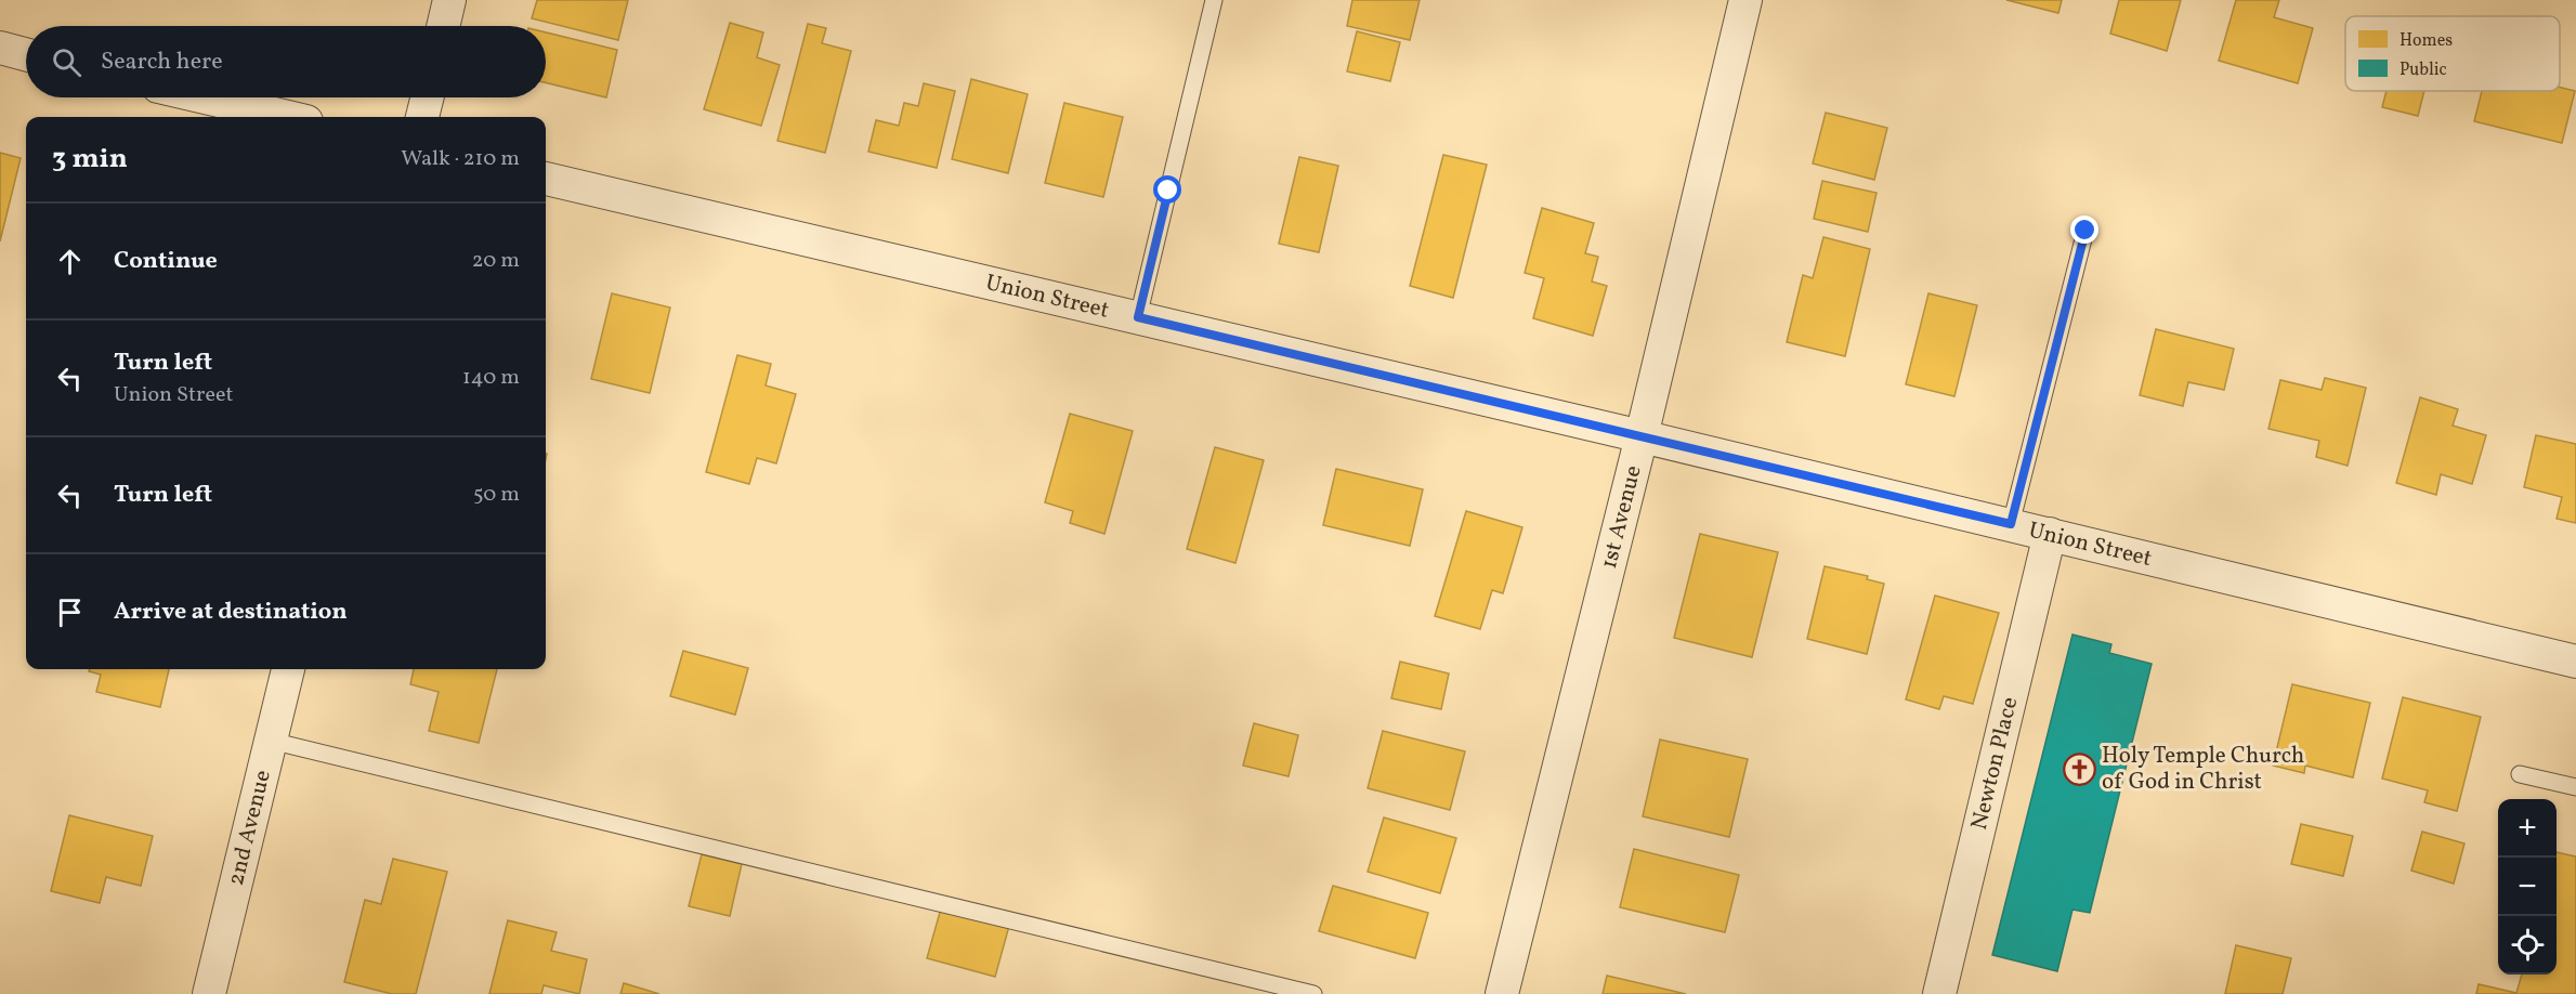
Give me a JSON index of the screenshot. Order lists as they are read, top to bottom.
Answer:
{
  "streets": {
    "street": [
      "Union Street",
      "1st Avenue",
      "Newton Place",
      "2nd Avenue"
    ]
  },
  "crossings": [
    ["Union Street", "1st Avenue"],
    ["Union Street", "Newton Place"]
  ],
  "places": {
    "church": ["Holy Temple Church of God in Christ"]
  },
  "legend": ["Homes", "Public"],
  "page": {
    "search": "Search here",
    "heading": ["3 min", "Walk · 210 m"],
    "list": [
      ["Continue", "20 m"],
      ["Turn left", "Union Street", "140 m"],
      ["Turn left", "50 m"],
      "Arrive at destination"
    ],
    "map_buttons": ["+", "−"]
  }
}
